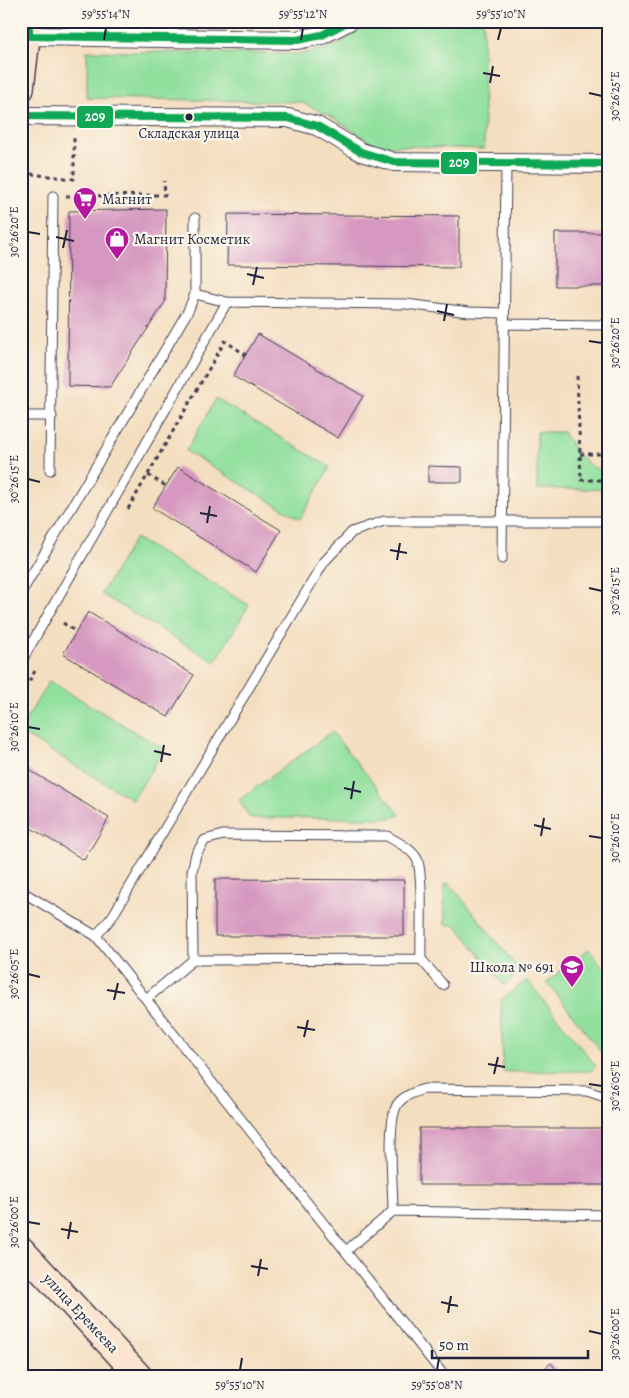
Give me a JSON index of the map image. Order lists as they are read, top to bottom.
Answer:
{
  "streets": {
    "street": ["улица Еремеева"]
  },
  "places": {
    "other": ["Складская улица"],
    "supermarket": ["Магнит"],
    "shop": ["Магнит Косметик"],
    "school or university": ["Школа № 691"]
  },
  "lines": ["transit line 209"],
  "scale_bar": "50 m",
  "coordinates": [
    "59°55'14\"N",
    "59°55'12\"N",
    "59°55'10\"N",
    "30°26'25\"E",
    "30°26'20\"E",
    "30°26'15\"E",
    "30°26'10\"E",
    "30°26'05\"E",
    "30°26'00\"E",
    "59°55'08\"N"
  ]
}
